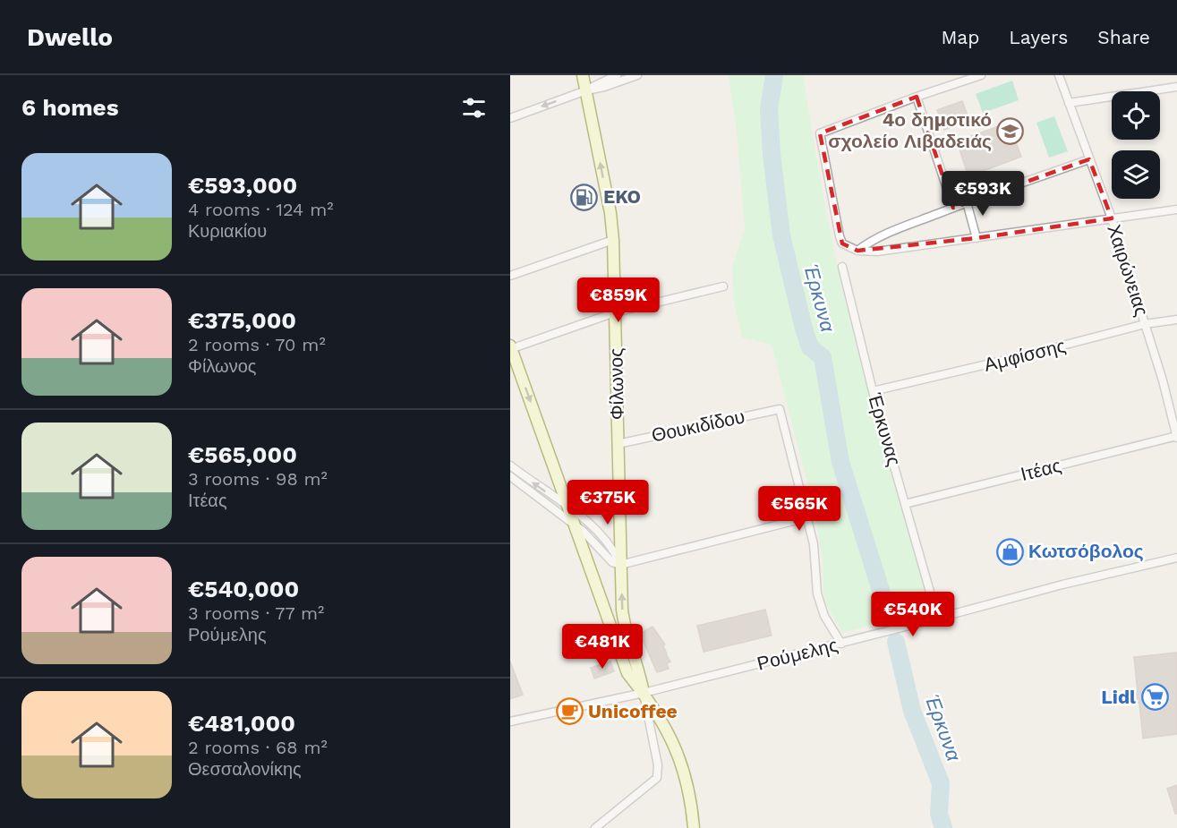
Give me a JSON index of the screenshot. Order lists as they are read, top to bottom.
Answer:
{
  "streets": {
    "main road": ["Φίλωνος"],
    "street": [
      "Χαιρώνειας",
      "Αμφίσσης",
      "Θουκιδίδου",
      "Έρκυνας",
      "Ιτέας",
      "Ρούμελης"
    ]
  },
  "crossings": [
    ["Χαιρώνειας", "Αμφίσσης"],
    ["Χαιρώνειας", "Ιτέας"],
    ["Αμφίσσης", "Έρκυνας"],
    ["Φίλωνος", "Θουκιδίδου"],
    ["Φίλωνος", "Ρούμελης"],
    ["Έρκυνας", "Ιτέας"]
  ],
  "water": ["Έρκυνα"],
  "places": {
    "school or university": ["4ο δημοτικό σχολείο Λιβαδειάς"],
    "fuel station": ["EKO"],
    "shop": ["Κωτσόβολος"],
    "supermarket": ["Lidl"],
    "cafe": ["Unicoffee"]
  },
  "page": {
    "header": "Dwello",
    "nav": ["Map", "Layers", "Share"],
    "heading": "6 homes",
    "list": [
      {
        "name": "€593,000",
        "note": "4 rooms · 124 m² · Κυριακίου"
      },
      {
        "name": "€375,000",
        "note": "2 rooms · 70 m² · Φίλωνος"
      },
      {
        "name": "€565,000",
        "note": "3 rooms · 98 m² · Ιτέας"
      },
      {
        "name": "€540,000",
        "note": "3 rooms · 77 m² · Ρούμελης"
      },
      {
        "name": "€481,000",
        "note": "2 rooms · 68 m² · Θεσσαλονίκης"
      }
    ],
    "price": [
      "€593K",
      "€859K",
      "€375K",
      "€565K",
      "€540K",
      "€481K"
    ]
  }
}
